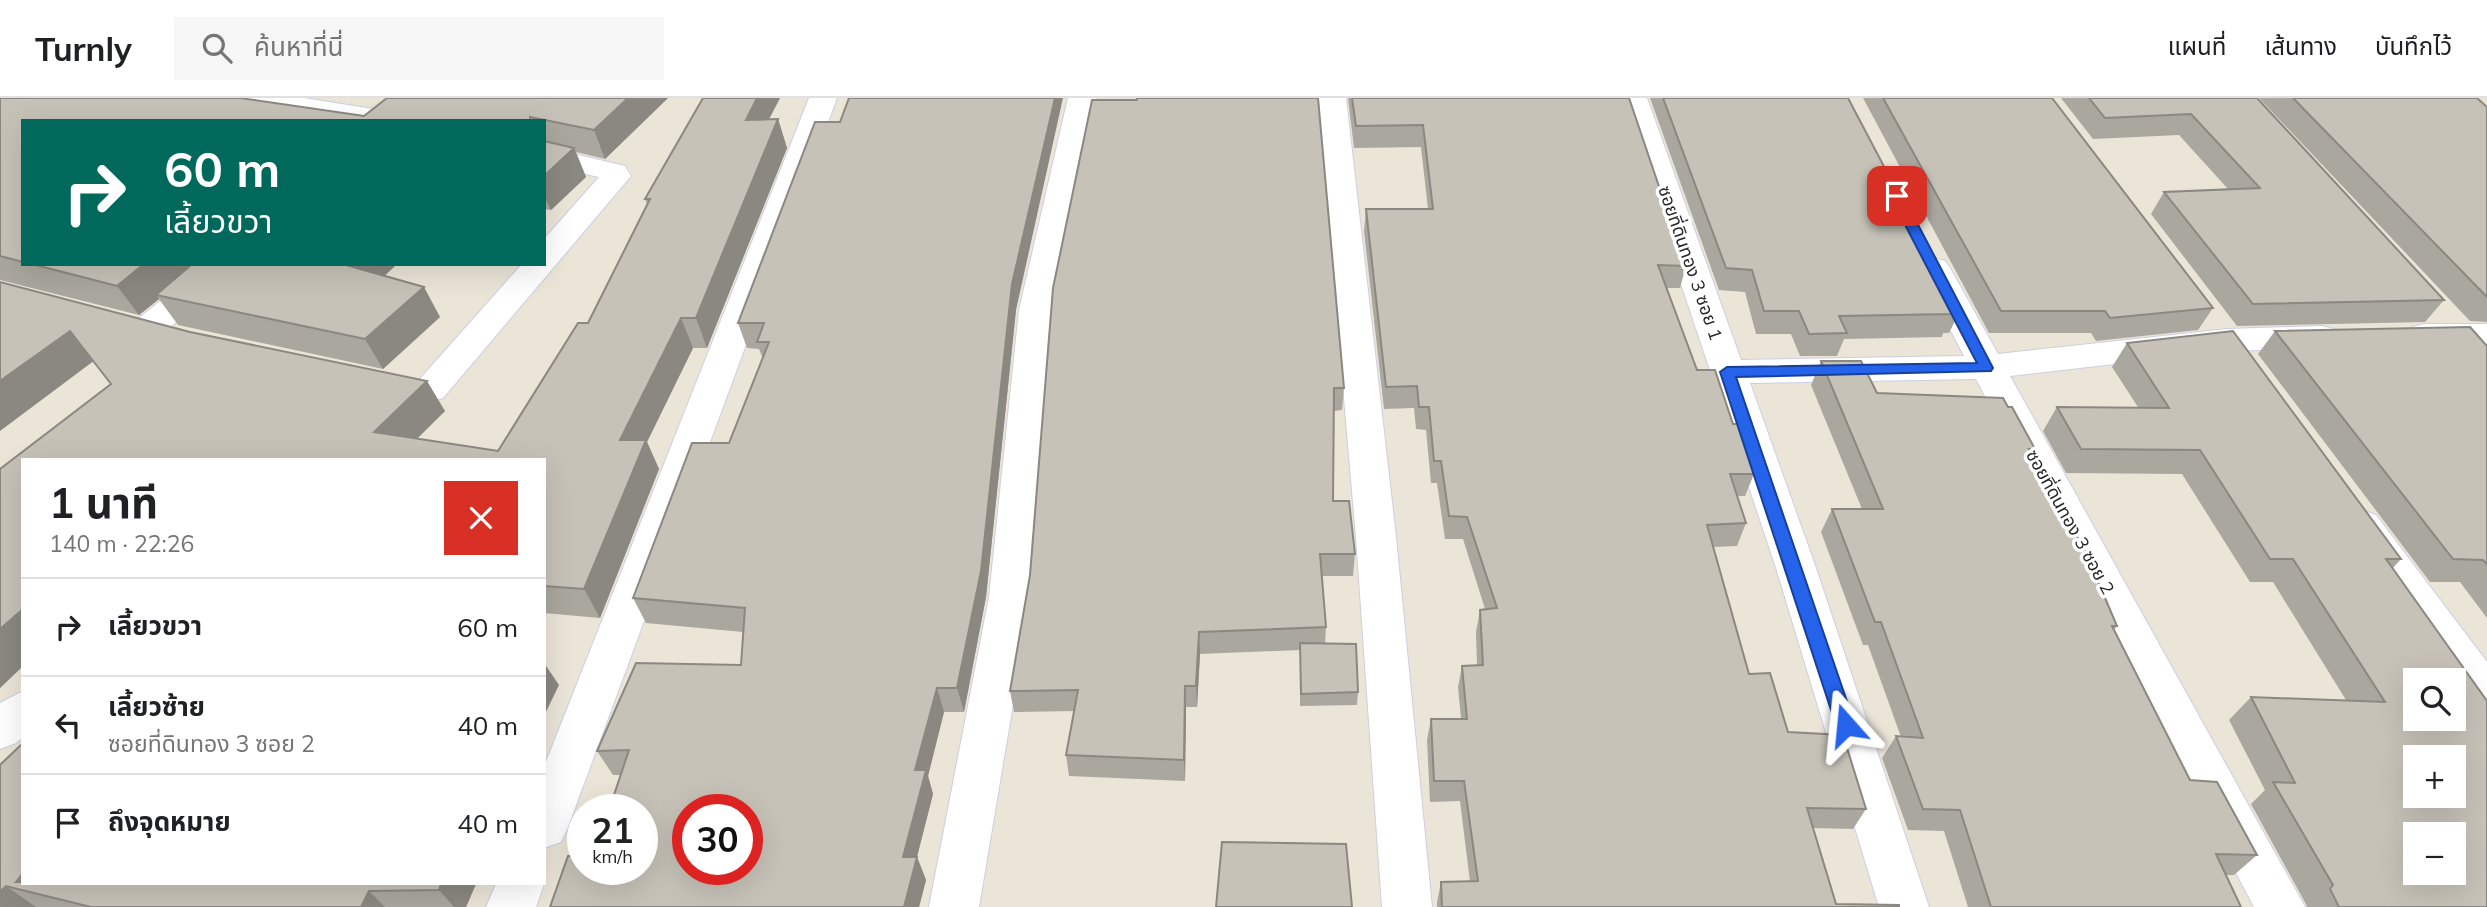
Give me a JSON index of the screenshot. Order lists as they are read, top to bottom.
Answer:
{
  "streets": {
    "street": ["ซอยที่ดินทอง 3 ซอย 1", "ซอยที่ดินทอง 3 ซอย 2"]
  },
  "page": {
    "header": "Turnly",
    "search": "ค้นหาที่นี่",
    "nav": ["แผนที่", "เส้นทาง", "บันทึกไว้"],
    "turn": ["60 m", "เลี้ยวขวา"],
    "heading": ["1 นาที", "140 m · 22:26"],
    "list": [
      {
        "name": "เลี้ยวขวา",
        "value": "60 m"
      },
      {
        "name": "เลี้ยวซ้าย",
        "note": "ซอยที่ดินทอง 3 ซอย 2",
        "value": "40 m"
      },
      {
        "name": "ถึงจุดหมาย",
        "value": "40 m"
      }
    ],
    "map_buttons": ["+", "−"],
    "speed": "21 km/h",
    "limit": "30"
  }
}
